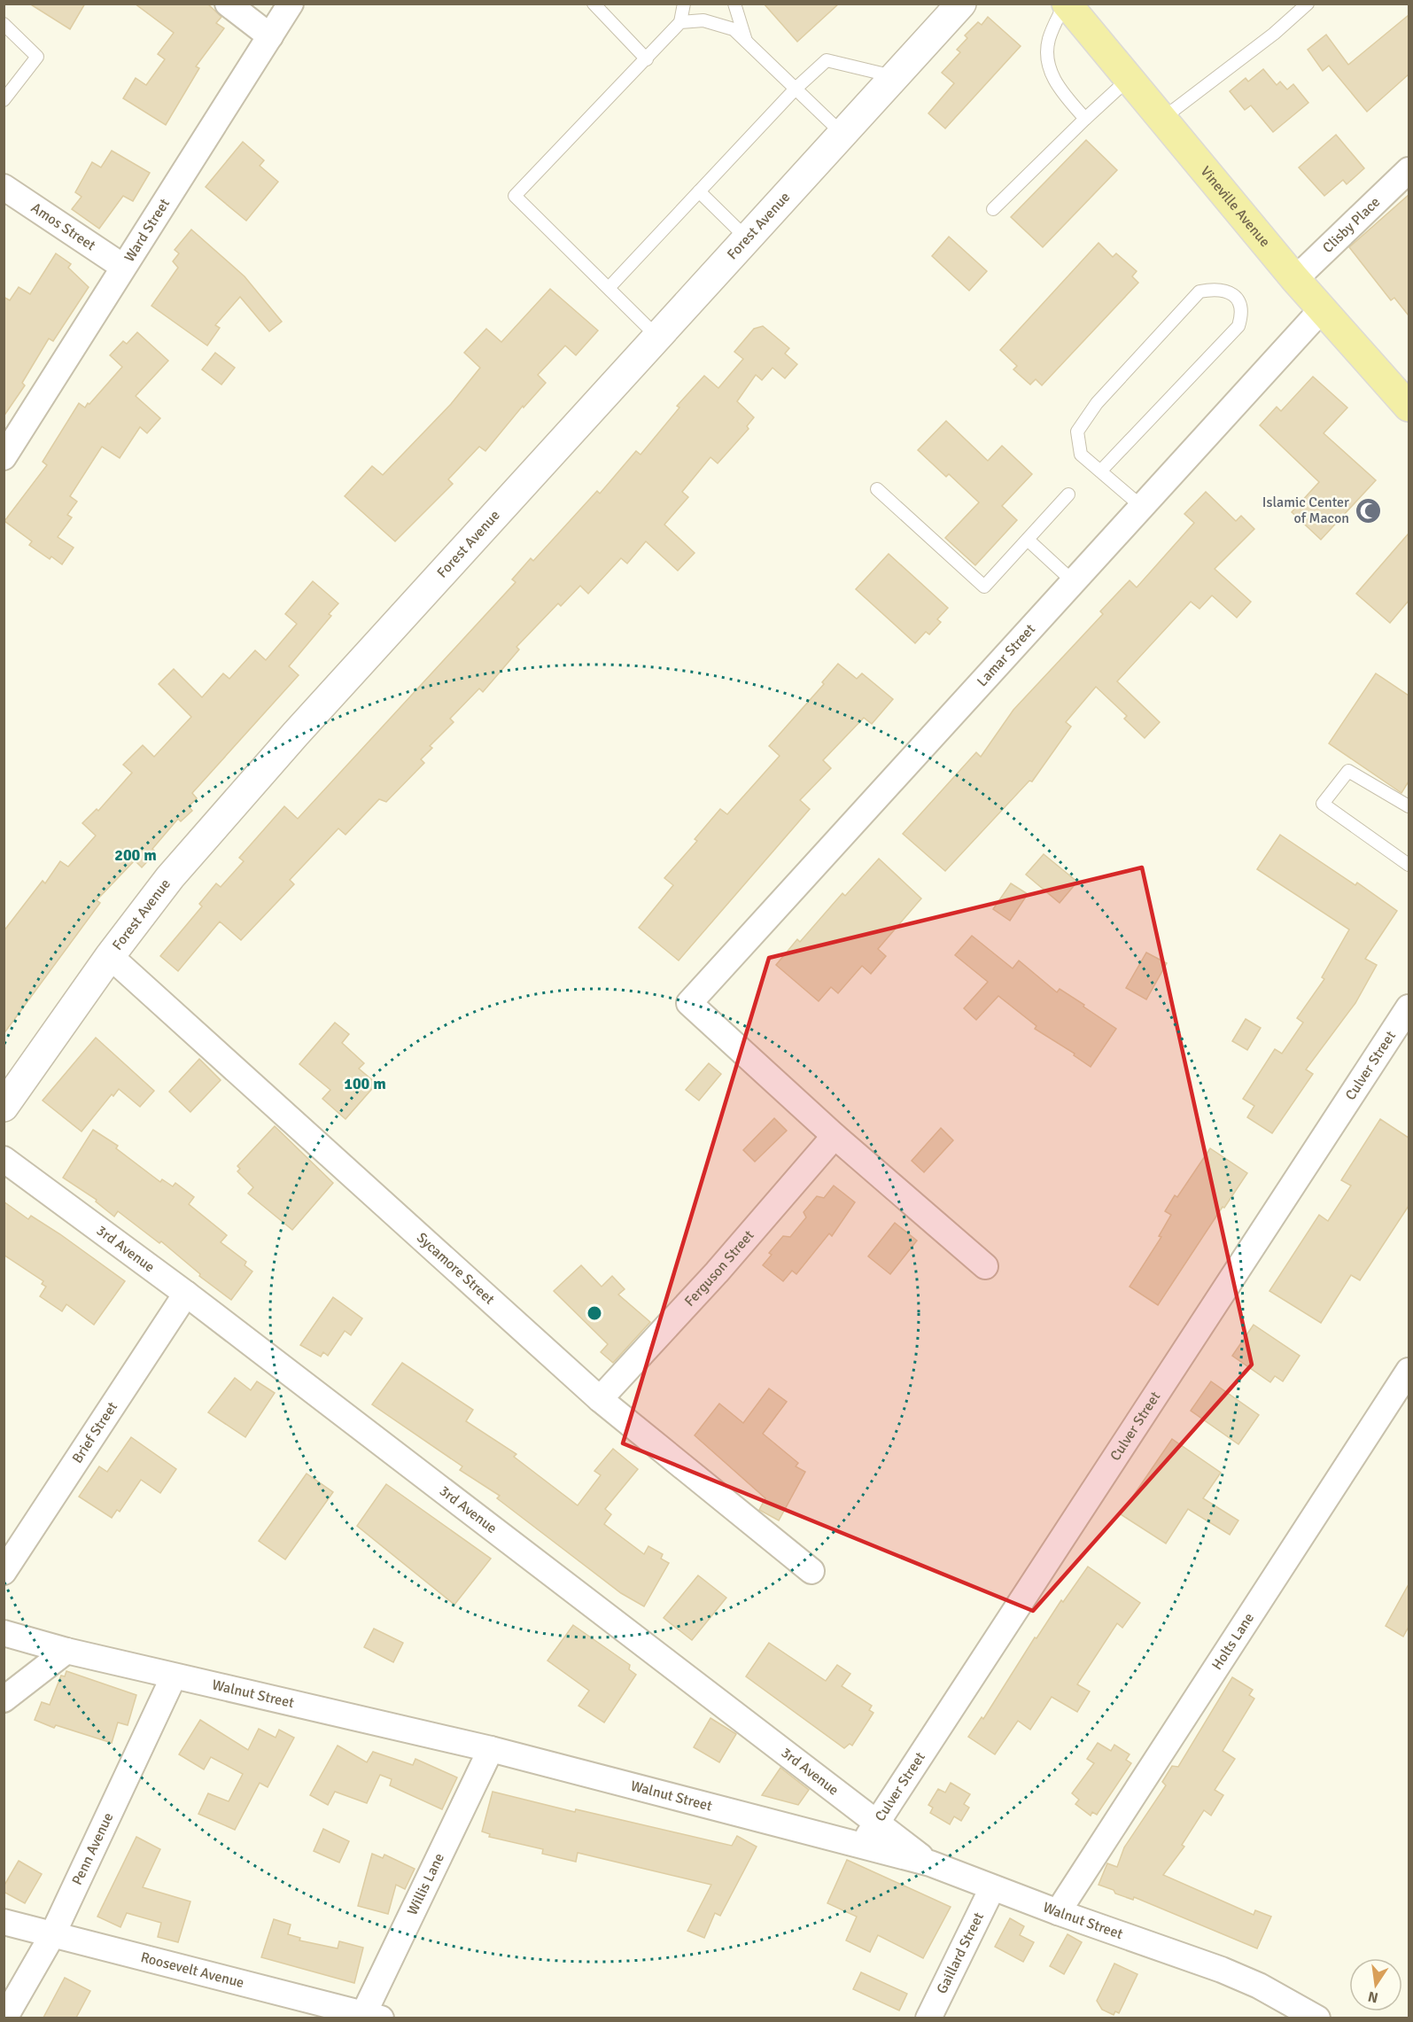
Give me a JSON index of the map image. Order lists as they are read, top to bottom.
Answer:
{
  "streets": {
    "main road": ["Vineville Avenue"],
    "street": [
      "Clisby Place",
      "Forest Avenue",
      "Amos Street",
      "Ward Street",
      "Lamar Street",
      "Culver Street",
      "3rd Avenue",
      "Sycamore Street",
      "Ferguson Street",
      "Brief Street",
      "Holts Lane",
      "Walnut Street",
      "Penn Avenue",
      "Willis Lane",
      "Gaillard Street",
      "Roosevelt Avenue"
    ]
  },
  "crossings": [
    ["Vineville Avenue", "Clisby Place"],
    ["Vineville Avenue", "Lamar Street"],
    ["Forest Avenue", "Sycamore Street"],
    ["Amos Street", "Ward Street"],
    ["Lamar Street", "Ferguson Street"],
    ["Culver Street", "3rd Avenue"],
    ["Culver Street", "Walnut Street"],
    ["3rd Avenue", "Brief Street"],
    ["3rd Avenue", "Walnut Street"],
    ["Sycamore Street", "Ferguson Street"],
    ["Holts Lane", "Walnut Street"],
    ["Walnut Street", "Penn Avenue"],
    ["Walnut Street", "Willis Lane"],
    ["Walnut Street", "Gaillard Street"],
    ["Penn Avenue", "Roosevelt Avenue"],
    ["Willis Lane", "Roosevelt Avenue"]
  ],
  "places": {
    "mosque": ["Islamic Center of Macon"]
  },
  "north": "bottom",
  "rings": ["200 m", "100 m"]
}
